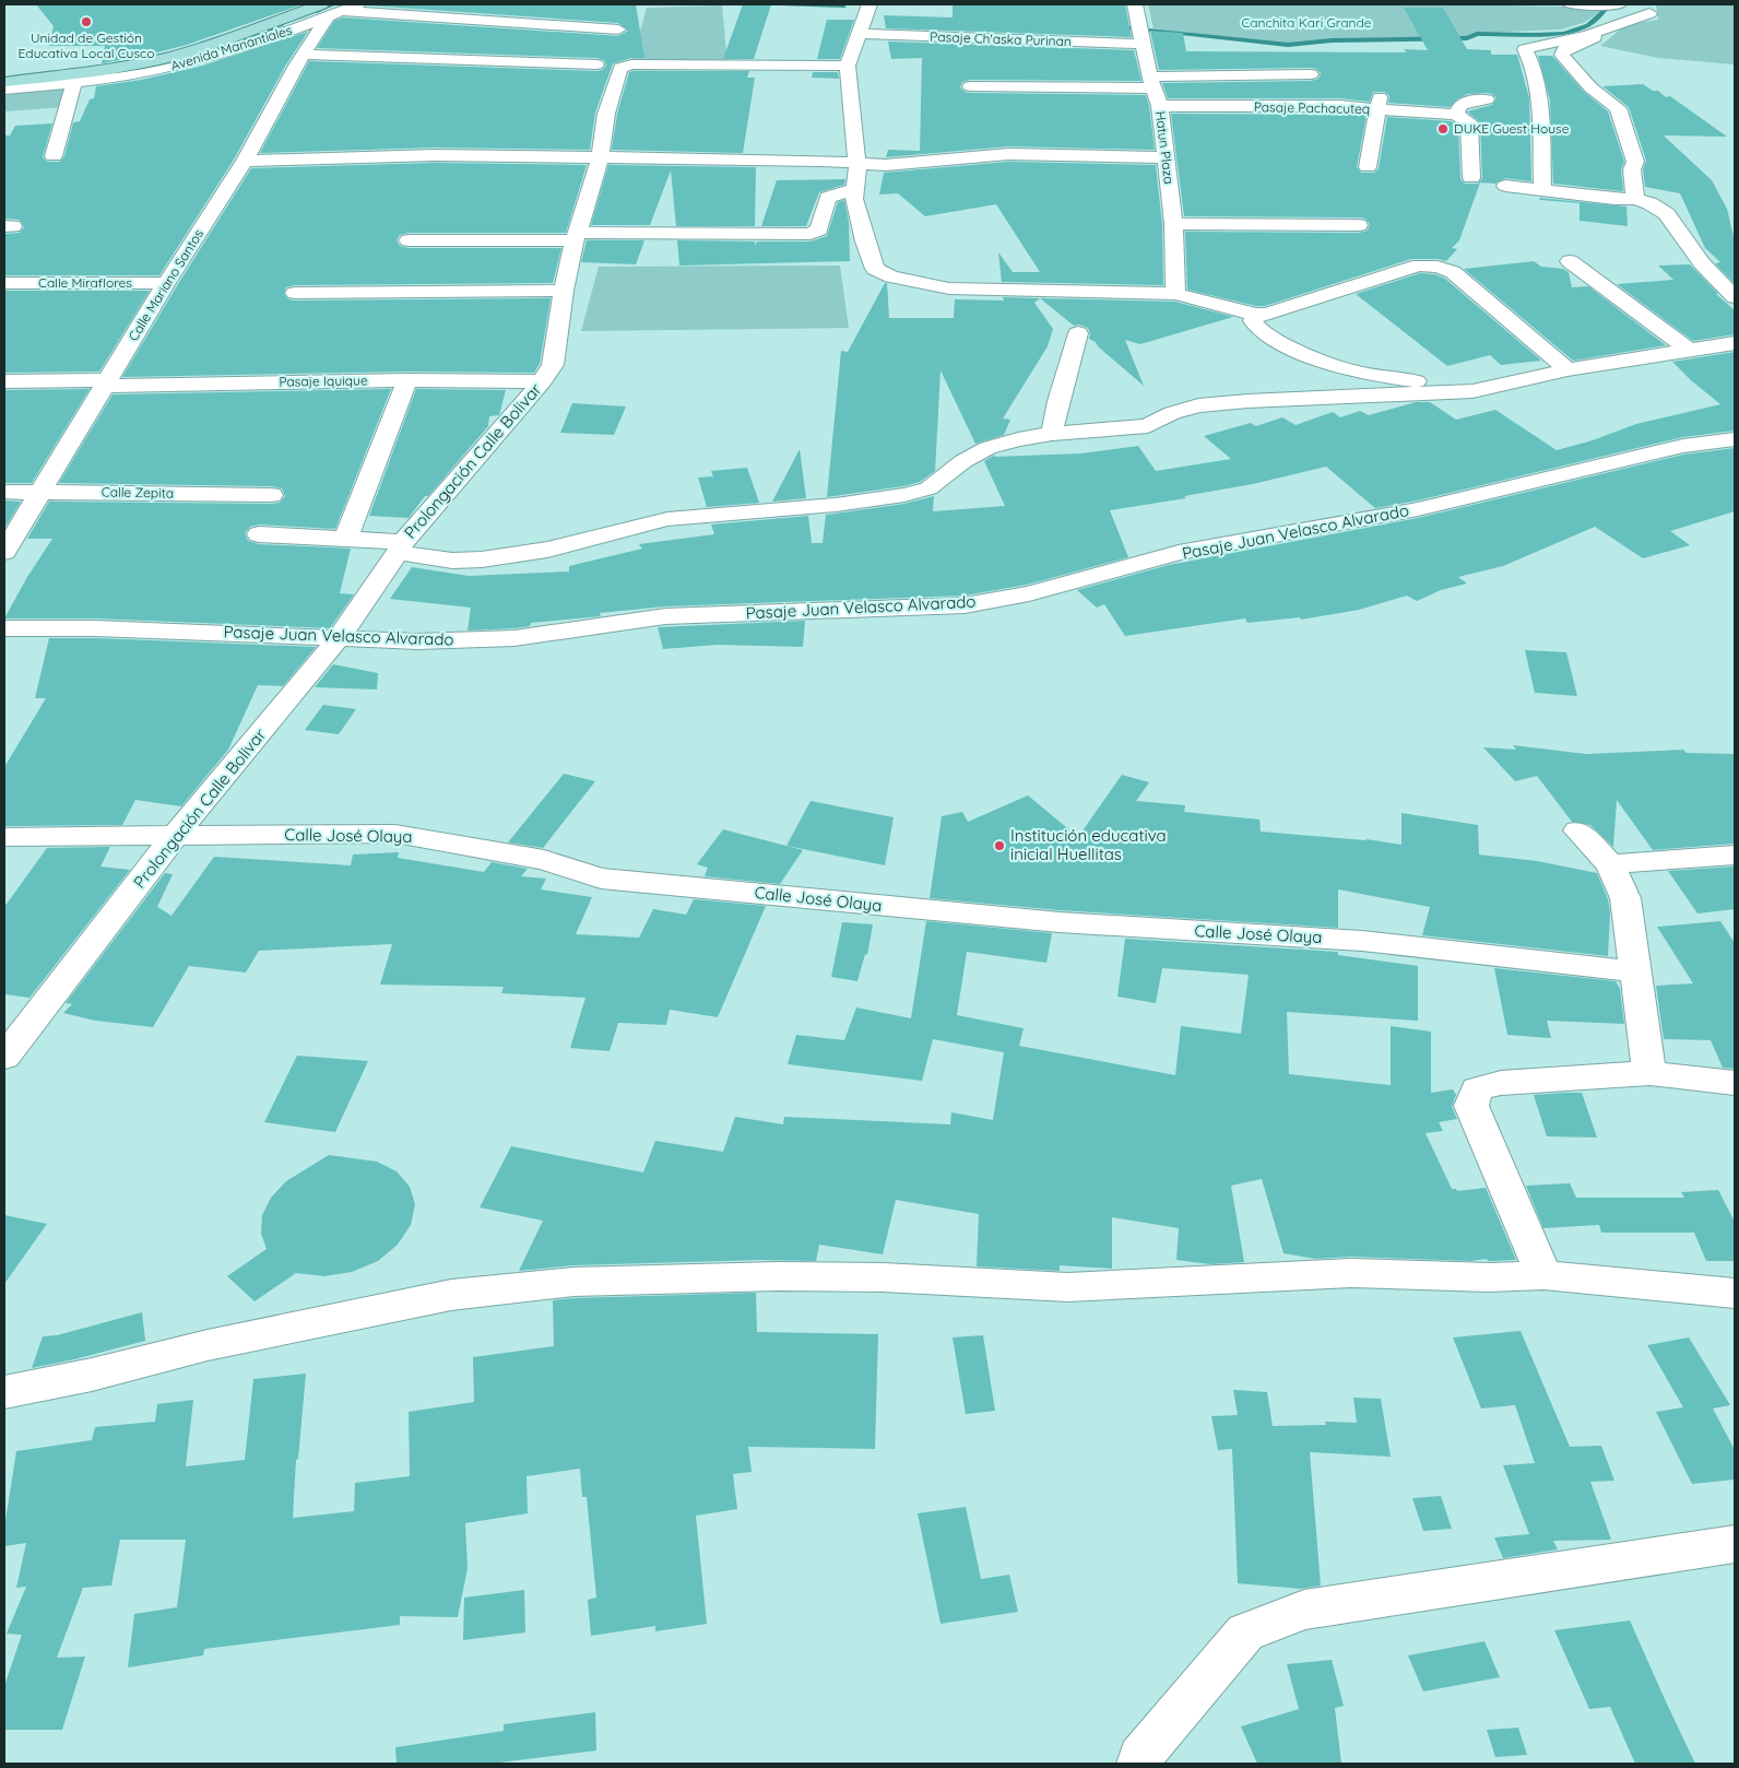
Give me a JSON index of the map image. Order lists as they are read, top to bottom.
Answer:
{
  "streets": {
    "main road": ["Avenida Manantiales"],
    "street": [
      "Pasaje Ch'aska Purinan",
      "Pasaje Pachacuteq",
      "Hatun Plaza",
      "Calle Miraflores",
      "Calle Mariano Santos",
      "Pasaje Iquique",
      "Prolongación Calle Bolivar",
      "Calle Zepita",
      "Pasaje Juan Velasco Alvarado",
      "Calle José Olaya"
    ]
  },
  "crossings": [
    ["Pasaje Ch'aska Purinan", "Hatun Plaza"],
    ["Avenida Manantiales", "Calle Mariano Santos"],
    ["Pasaje Pachacuteq", "Hatun Plaza"],
    ["Calle Miraflores", "Calle Mariano Santos"],
    ["Calle Mariano Santos", "Pasaje Iquique"],
    ["Calle Mariano Santos", "Calle Zepita"],
    ["Pasaje Iquique", "Prolongación Calle Bolivar"],
    ["Prolongación Calle Bolivar", "Pasaje Juan Velasco Alvarado"],
    ["Prolongación Calle Bolivar", "Calle José Olaya"]
  ],
  "parks": ["Canchita Kari Grande"],
  "places": ["Unidad de Gestión Educativa Local Cusco", "DUKE Guest House", "Institución educativa inicial Huellitas"]
}
